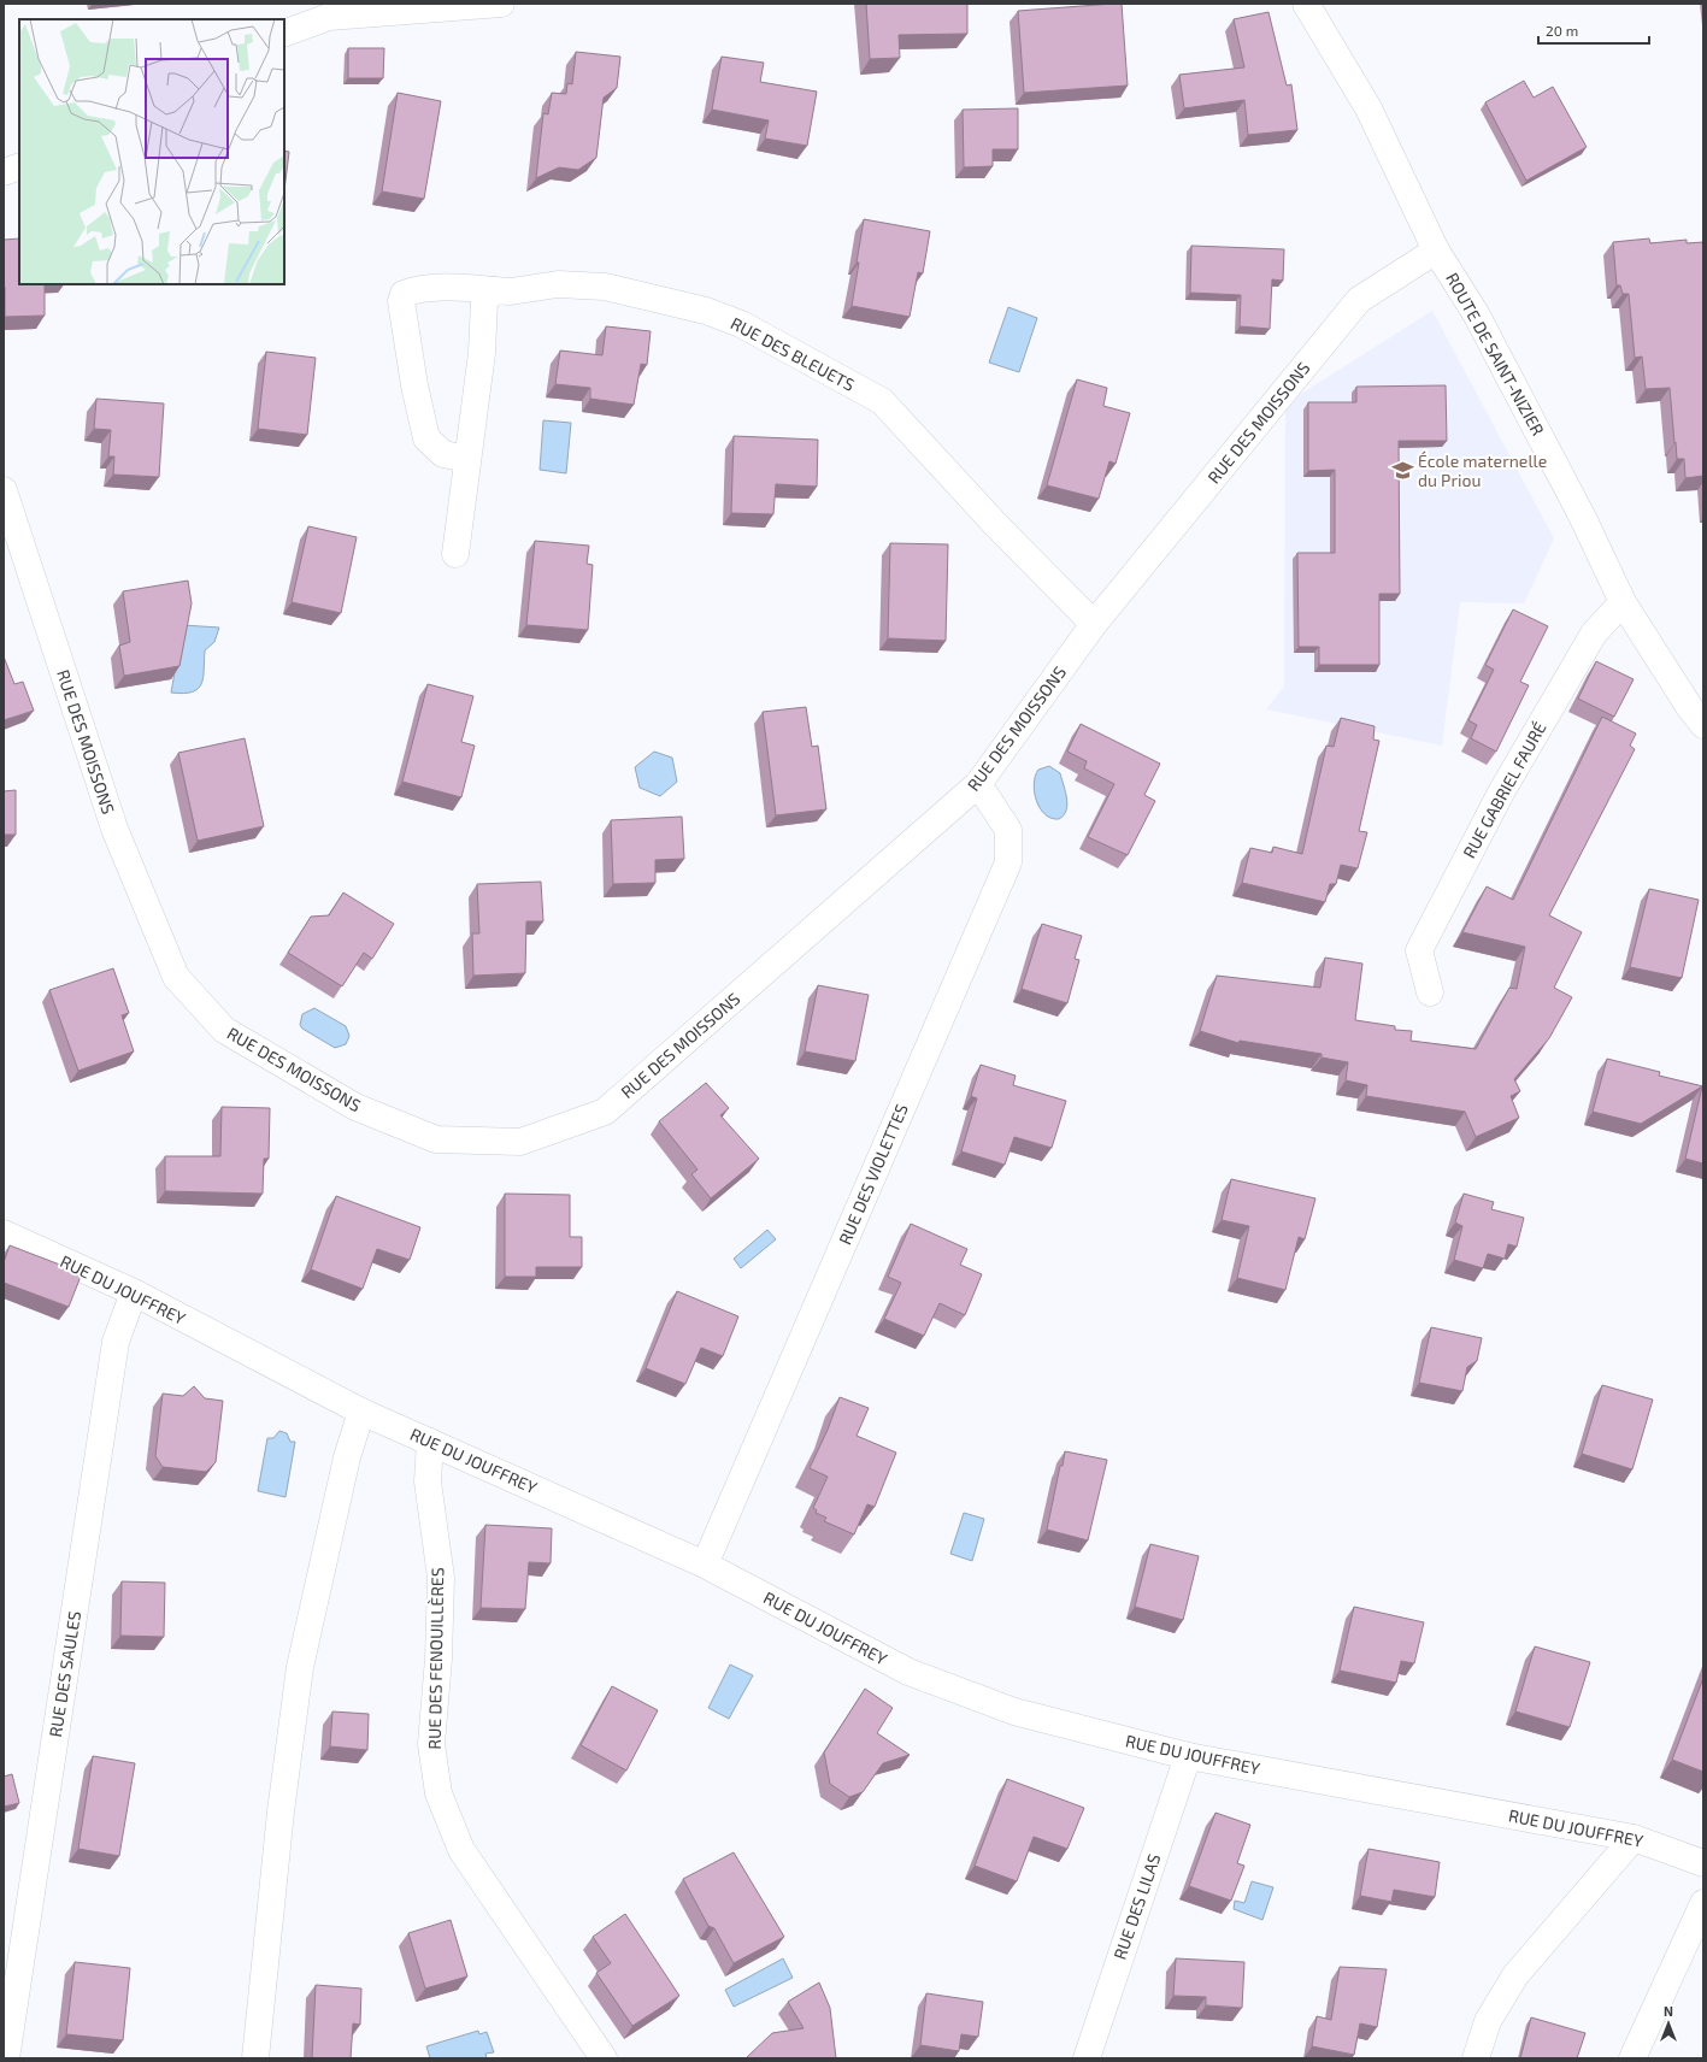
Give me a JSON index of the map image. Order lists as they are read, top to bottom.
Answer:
{
  "streets": {
    "street": [
      "RUE DES BLEUETS",
      "ROUTE DE SAINT-NIZIER",
      "RUE DES MOISSONS",
      "RUE GABRIEL FAURÉ",
      "RUE DES VIOLETTES",
      "RUE DU JOUFFREY",
      "RUE DES FENOUILLÈRES",
      "RUE DES SAULES",
      "RUE DES LILAS"
    ]
  },
  "crossings": [
    ["RUE DES BLEUETS", "RUE DES MOISSONS"],
    ["ROUTE DE SAINT-NIZIER", "RUE DES MOISSONS"],
    ["ROUTE DE SAINT-NIZIER", "RUE GABRIEL FAURÉ"],
    ["RUE DES MOISSONS", "RUE DES VIOLETTES"],
    ["RUE DES VIOLETTES", "RUE DU JOUFFREY"],
    ["RUE DU JOUFFREY", "RUE DES FENOUILLÈRES"],
    ["RUE DU JOUFFREY", "RUE DES SAULES"],
    ["RUE DU JOUFFREY", "RUE DES LILAS"]
  ],
  "places": {
    "school or university": ["École maternelle du Priou"]
  },
  "scale_bar": "20 m",
  "north": "top"
}
